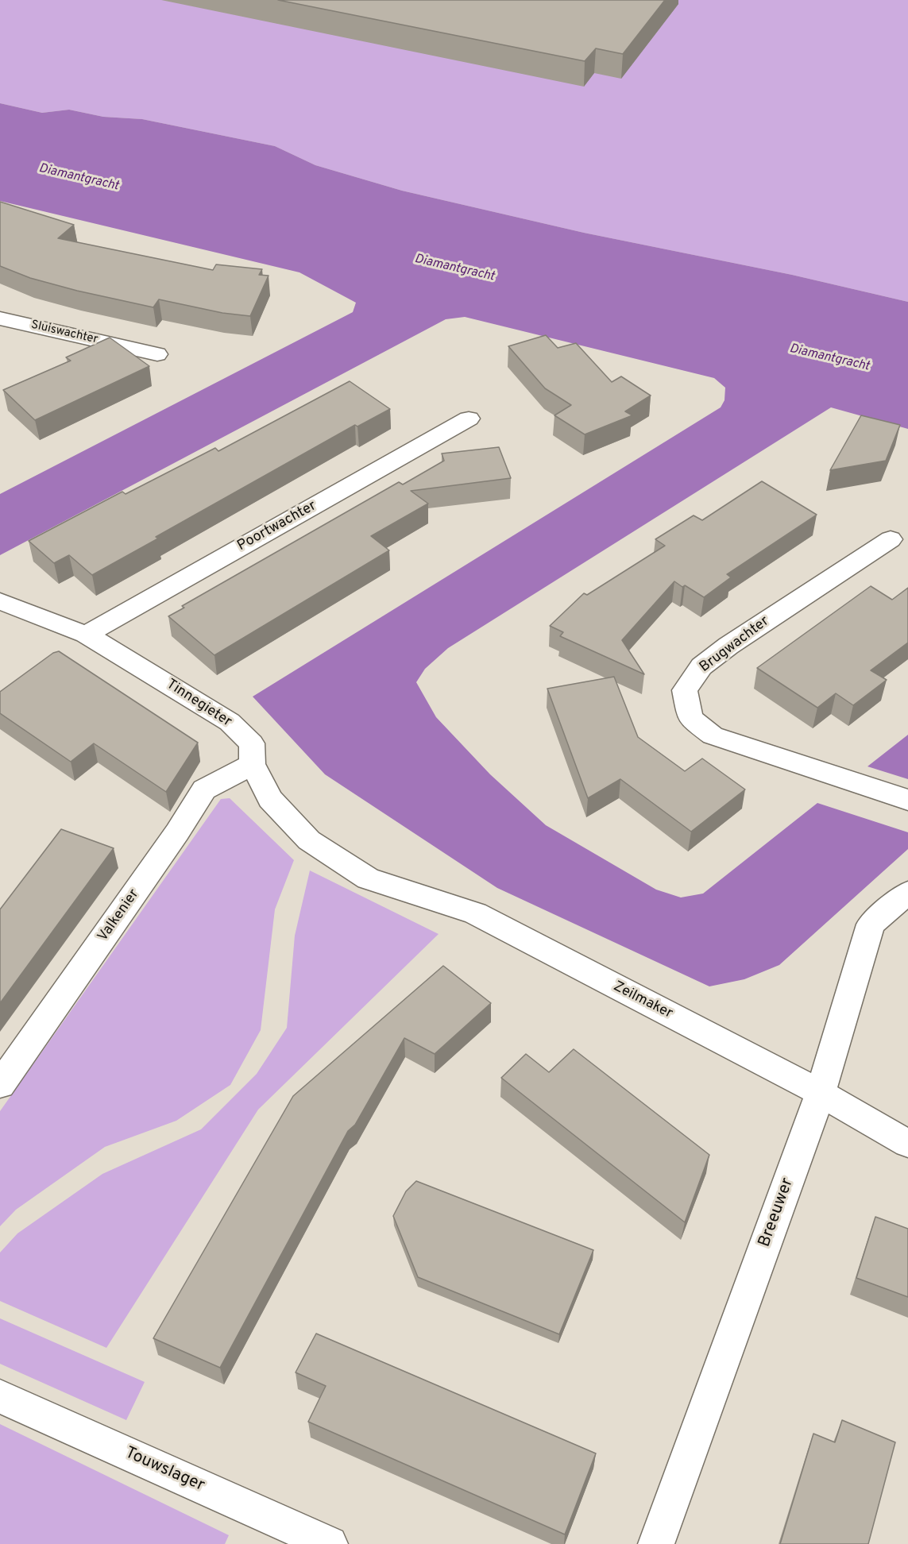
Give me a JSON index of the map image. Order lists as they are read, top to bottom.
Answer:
{
  "streets": {
    "street": [
      "Sluiswachter",
      "Poortwachter",
      "Brugwachter",
      "Tinnegieter",
      "Valkenier",
      "Zeilmaker",
      "Breeuwer",
      "Touwslager"
    ]
  },
  "crossings": [
    ["Poortwachter", "Tinnegieter"],
    ["Tinnegieter", "Valkenier"],
    ["Tinnegieter", "Zeilmaker"],
    ["Zeilmaker", "Breeuwer"]
  ],
  "water": ["Diamantgracht"]
}
